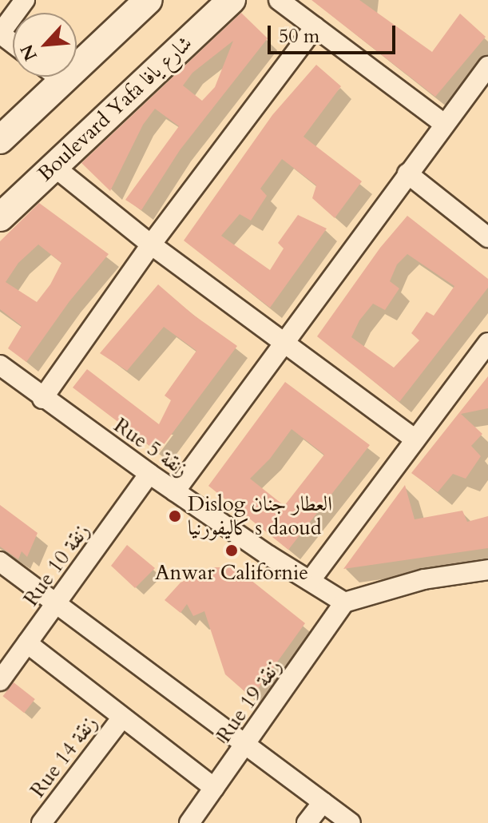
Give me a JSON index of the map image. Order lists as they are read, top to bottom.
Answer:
{
  "streets": {
    "street": [
      "Boulevard Yafa شارع يافا",
      "Rue 5 زنقة",
      "Rue 10 زنقة",
      "Rue 19 زنقة",
      "Rue 14 زنقة"
    ]
  },
  "crossings": [
    ["Rue 5 زنقة", "Rue 10 زنقة"],
    ["Rue 5 زنقة", "Rue 19 زنقة"]
  ],
  "places": ["Dislog العطار جنان كاليفورنيا s daoud", "Anwar Californie"],
  "scale_bar": "50 m",
  "north": "bottom left"
}
